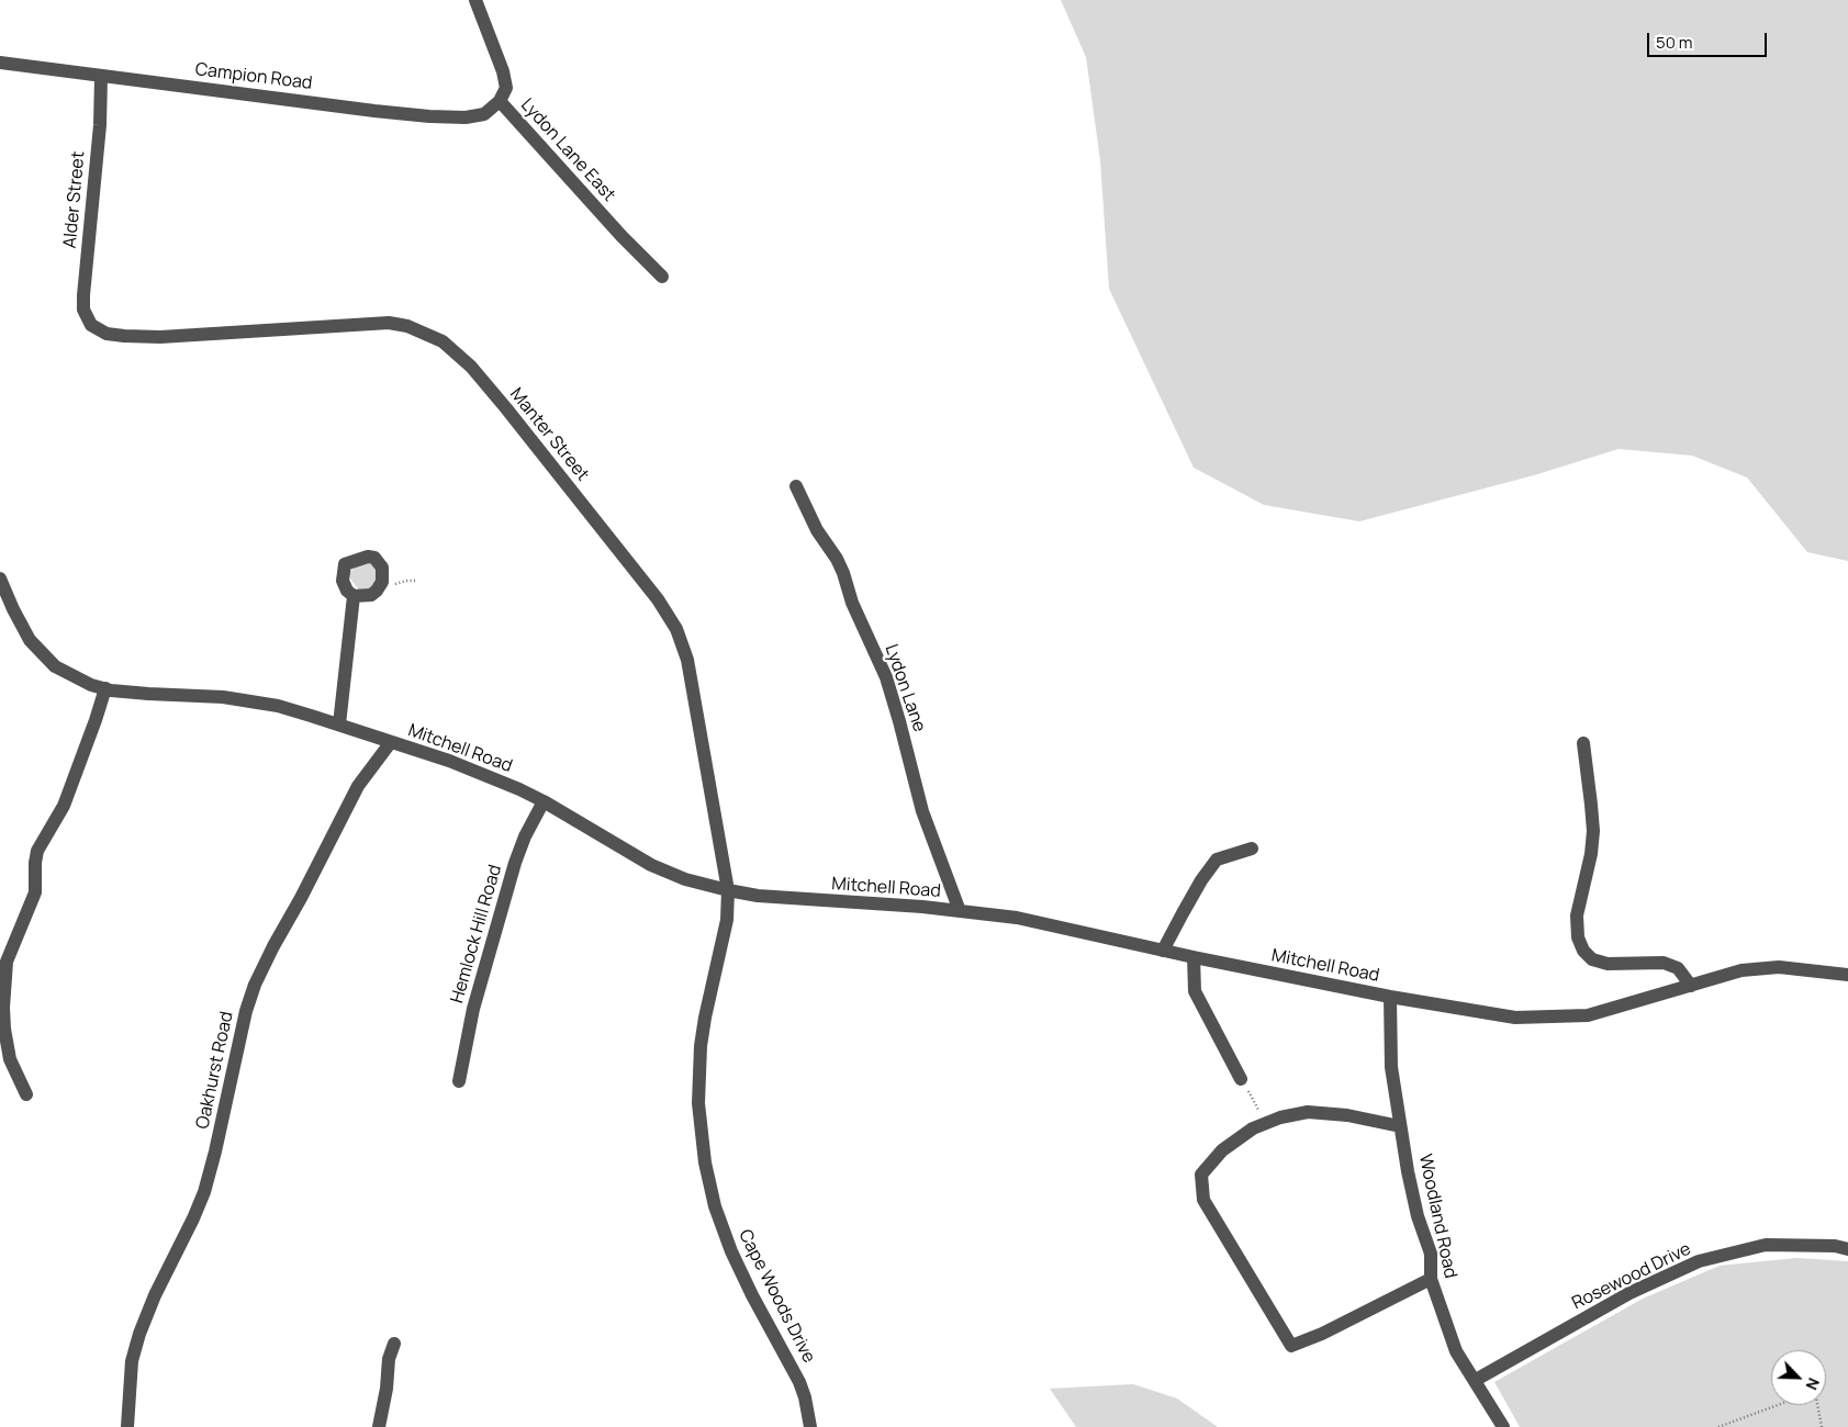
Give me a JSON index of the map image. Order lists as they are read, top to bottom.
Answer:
{
  "streets": {
    "street": [
      "Campion Road",
      "Lydon Lane East",
      "Alder Street",
      "Manter Street",
      "Lydon Lane",
      "Mitchell Road",
      "Hemlock Hill Road",
      "Oakhurst Road",
      "Woodland Road",
      "Rosewood Drive",
      "Cape Woods Drive"
    ]
  },
  "crossings": [
    ["Campion Road", "Lydon Lane East"],
    ["Campion Road", "Alder Street"],
    ["Alder Street", "Manter Street"],
    ["Manter Street", "Mitchell Road"],
    ["Manter Street", "Cape Woods Drive"],
    ["Lydon Lane", "Mitchell Road"],
    ["Mitchell Road", "Hemlock Hill Road"],
    ["Mitchell Road", "Oakhurst Road"],
    ["Mitchell Road", "Woodland Road"],
    ["Mitchell Road", "Cape Woods Drive"],
    ["Woodland Road", "Rosewood Drive"]
  ],
  "scale_bar": "50 m",
  "north": "bottom right"
}
